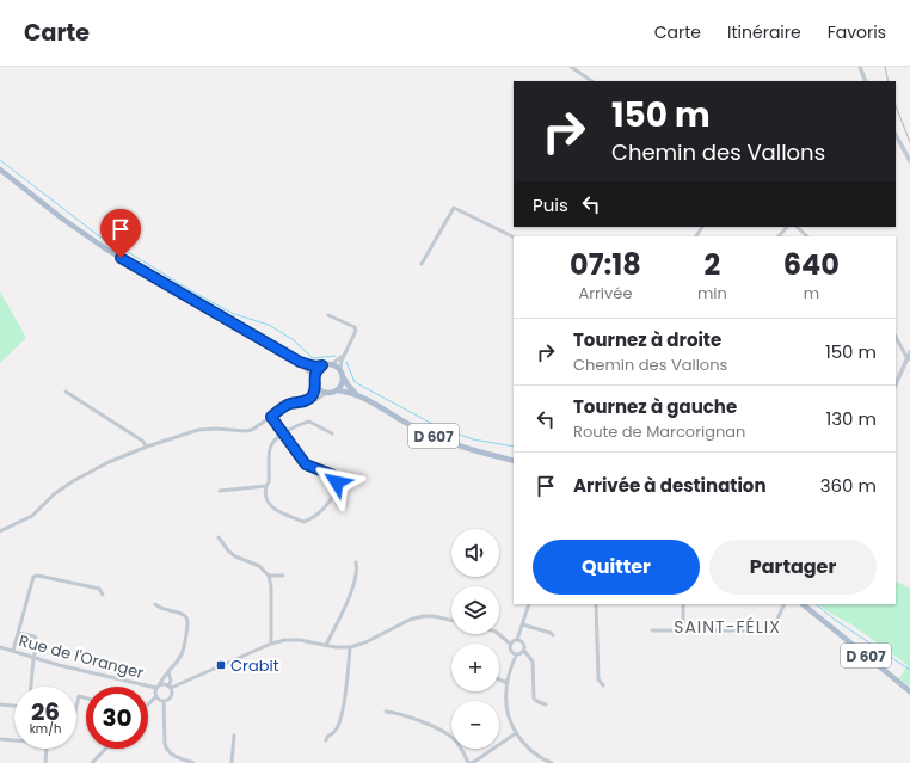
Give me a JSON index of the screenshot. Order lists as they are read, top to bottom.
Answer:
{
  "streets": {
    "main road": ["D 607"],
    "street": ["Rue de l'Oranger"]
  },
  "districts": ["SAINT-FÉLIX"],
  "places": {
    "transit": ["Crabit"]
  },
  "page": {
    "header": "Carte",
    "nav": ["Carte", "Itinéraire", "Favoris"],
    "turn": ["150 m", "Chemin des Vallons"],
    "then": "Puis",
    "eta": [
      "07:18",
      "Arrivée",
      "2",
      "min",
      "640",
      "m"
    ],
    "list": [
      {
        "name": "Tournez à droite",
        "note": "Chemin des Vallons",
        "value": "150 m"
      },
      {
        "name": "Tournez à gauche",
        "note": "Route de Marcorignan",
        "value": "130 m"
      },
      {
        "name": "Arrivée à destination",
        "value": "360 m"
      }
    ],
    "map_buttons": ["+", "−"],
    "buttons": ["Quitter", "Partager"],
    "speed": "26 km/h",
    "limit": "30"
  }
}
